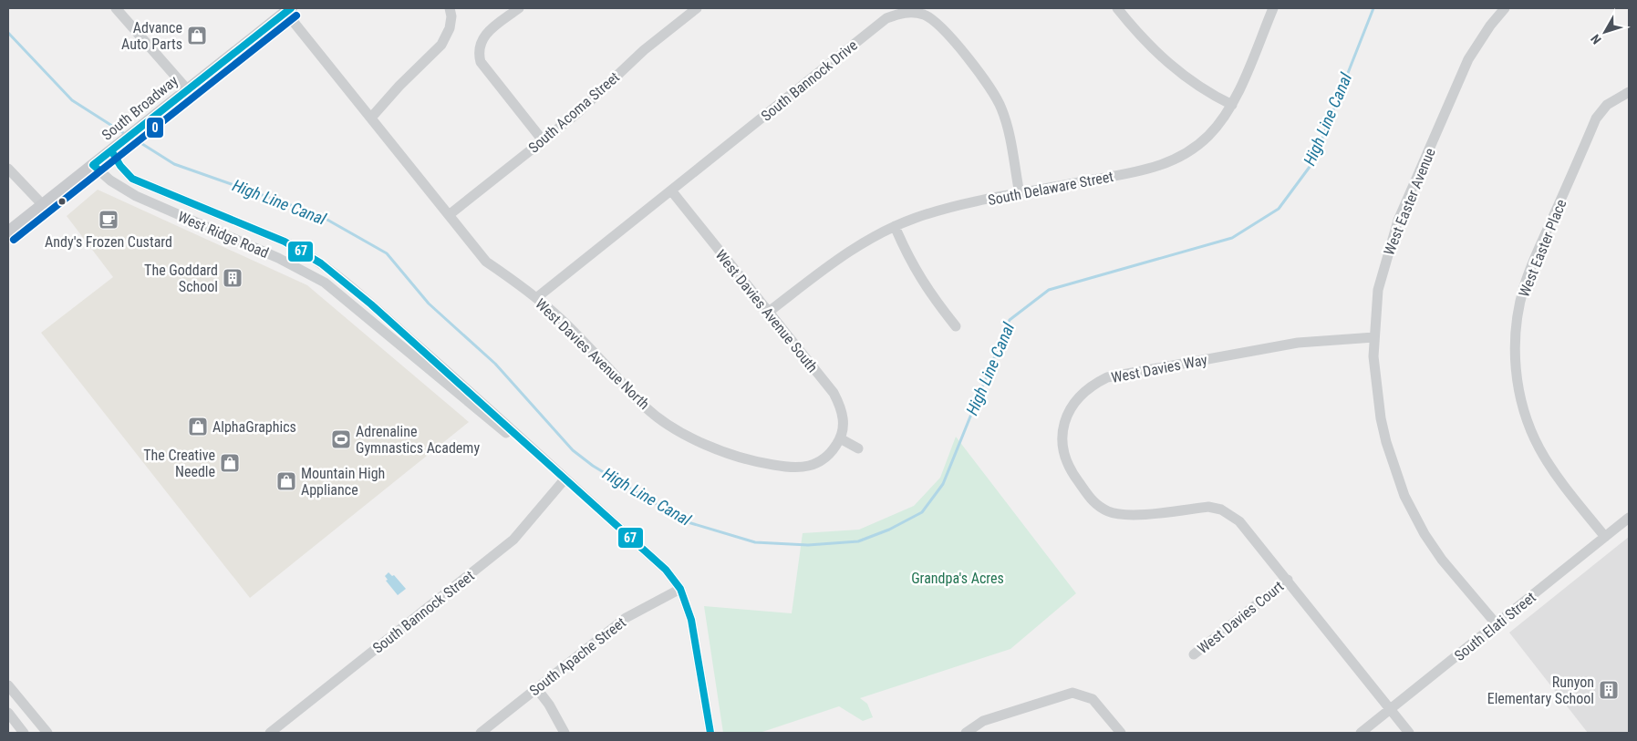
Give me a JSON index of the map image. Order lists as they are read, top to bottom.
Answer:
{
  "streets": {
    "main road": ["South Broadway"],
    "street": [
      "South Bannock Drive",
      "South Acoma Street",
      "South Delaware Street",
      "West Easter Avenue",
      "West Ridge Road",
      "West Easter Place",
      "West Davies Avenue South",
      "West Davies Avenue North",
      "West Davies Way",
      "South Bannock Street",
      "West Davies Court",
      "South Elati Street",
      "South Apache Street"
    ]
  },
  "crossings": [
    ["South Bannock Drive", "South Delaware Street"],
    ["South Bannock Drive", "West Davies Avenue South"],
    ["South Bannock Drive", "West Davies Avenue North"],
    ["South Broadway", "West Ridge Road"],
    ["South Broadway", "West Davies Avenue North"],
    ["South Acoma Street", "West Davies Avenue North"],
    ["South Delaware Street", "West Davies Avenue South"],
    ["West Easter Avenue", "West Davies Way"],
    ["West Easter Avenue", "South Elati Street"],
    ["West Ridge Road", "South Bannock Street"],
    ["West Ridge Road", "South Apache Street"],
    ["West Easter Place", "South Elati Street"],
    ["West Davies Avenue South", "West Davies Avenue North"],
    ["West Davies Way", "West Davies Court"],
    ["West Davies Way", "South Elati Street"]
  ],
  "water": ["High Line Canal"],
  "parks": ["Grandpa's Acres"],
  "places": {
    "shop": [
      "Advance Auto Parts",
      "AlphaGraphics",
      "The Creative Needle",
      "Mountain High Appliance"
    ],
    "cafe": ["Andy's Frozen Custard"],
    "building": ["The Goddard School", "Runyon Elementary School"],
    "sports": ["Adrenaline Gymnastics Academy"]
  },
  "lines": ["transit line 67", "transit line 0"],
  "north": "bottom left"
}
